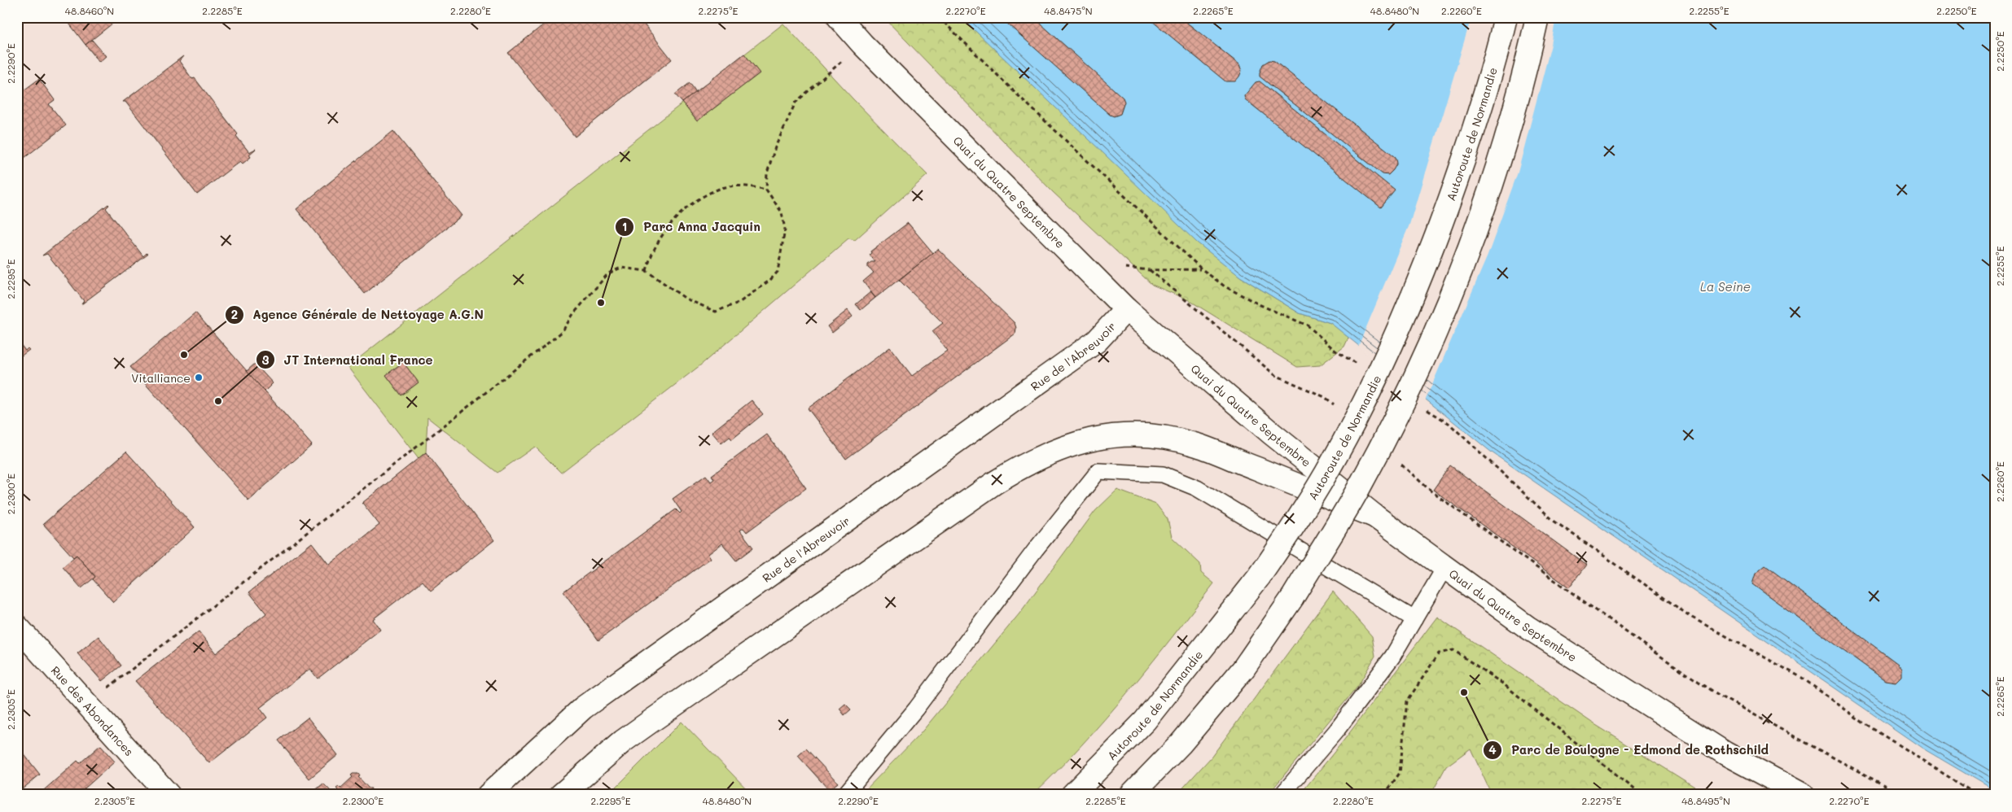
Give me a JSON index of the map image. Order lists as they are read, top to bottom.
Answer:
{
  "streets": {
    "main road": [
      "Autoroute de Normandie",
      "Quai du Quatre Septembre",
      "Rue de l'Abreuvoir",
      "Rue des Abondances"
    ]
  },
  "crossings": [
    ["Quai du Quatre Septembre", "Rue de l'Abreuvoir"]
  ],
  "water": ["La Seine"],
  "places": [
    "Parc Anna Jacquin",
    "Agence Générale de Nettoyage A.G.N",
    "Vitalliance",
    "JT International France",
    "Parc de Boulogne - Edmond de Rothschild"
  ],
  "coordinates": [
    "48.8460°N",
    "2.2285°E",
    "2.2280°E",
    "2.2275°E",
    "2.2270°E",
    "48.8475°N",
    "2.2265°E",
    "48.8480°N",
    "2.2260°E",
    "2.2255°E",
    "2.2250°E",
    "2.2290°E",
    "2.2295°E",
    "2.2300°E",
    "2.2305°E",
    "48.8495°N"
  ]
}
